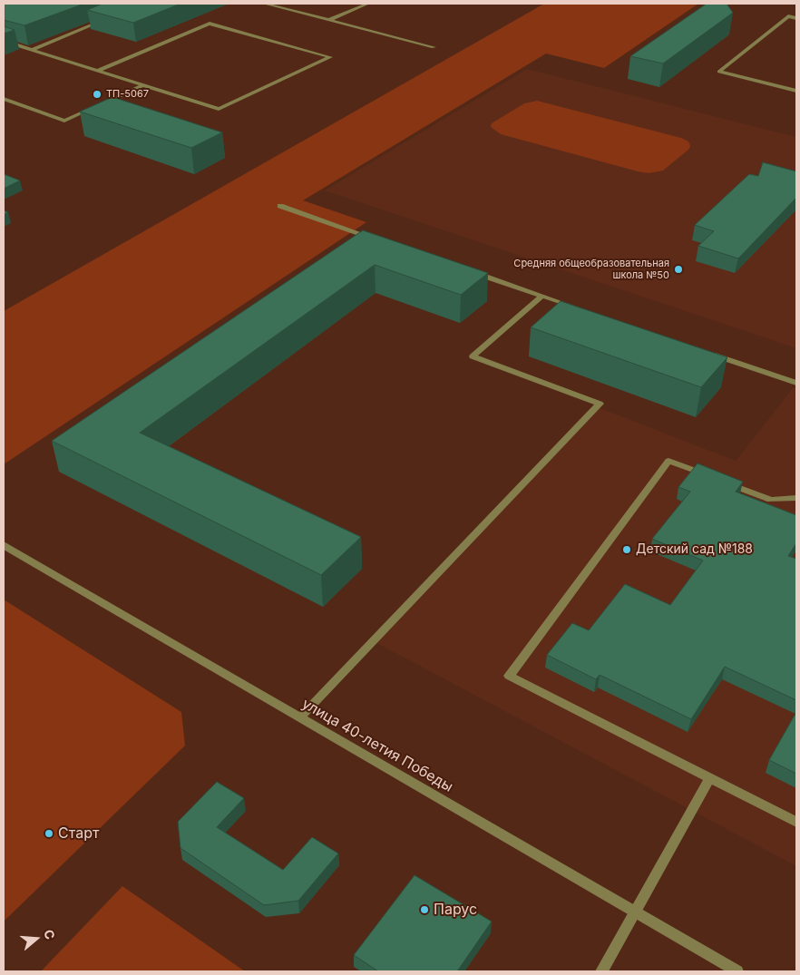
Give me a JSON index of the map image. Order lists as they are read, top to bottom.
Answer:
{
  "streets": {
    "street": ["улица 40-летия Победы"]
  },
  "places": [
    "ТП-5067",
    "Средняя общеобразовательная школа №50",
    "Детский сад №188",
    "Старт",
    "Парус"
  ],
  "north": "right"
}
